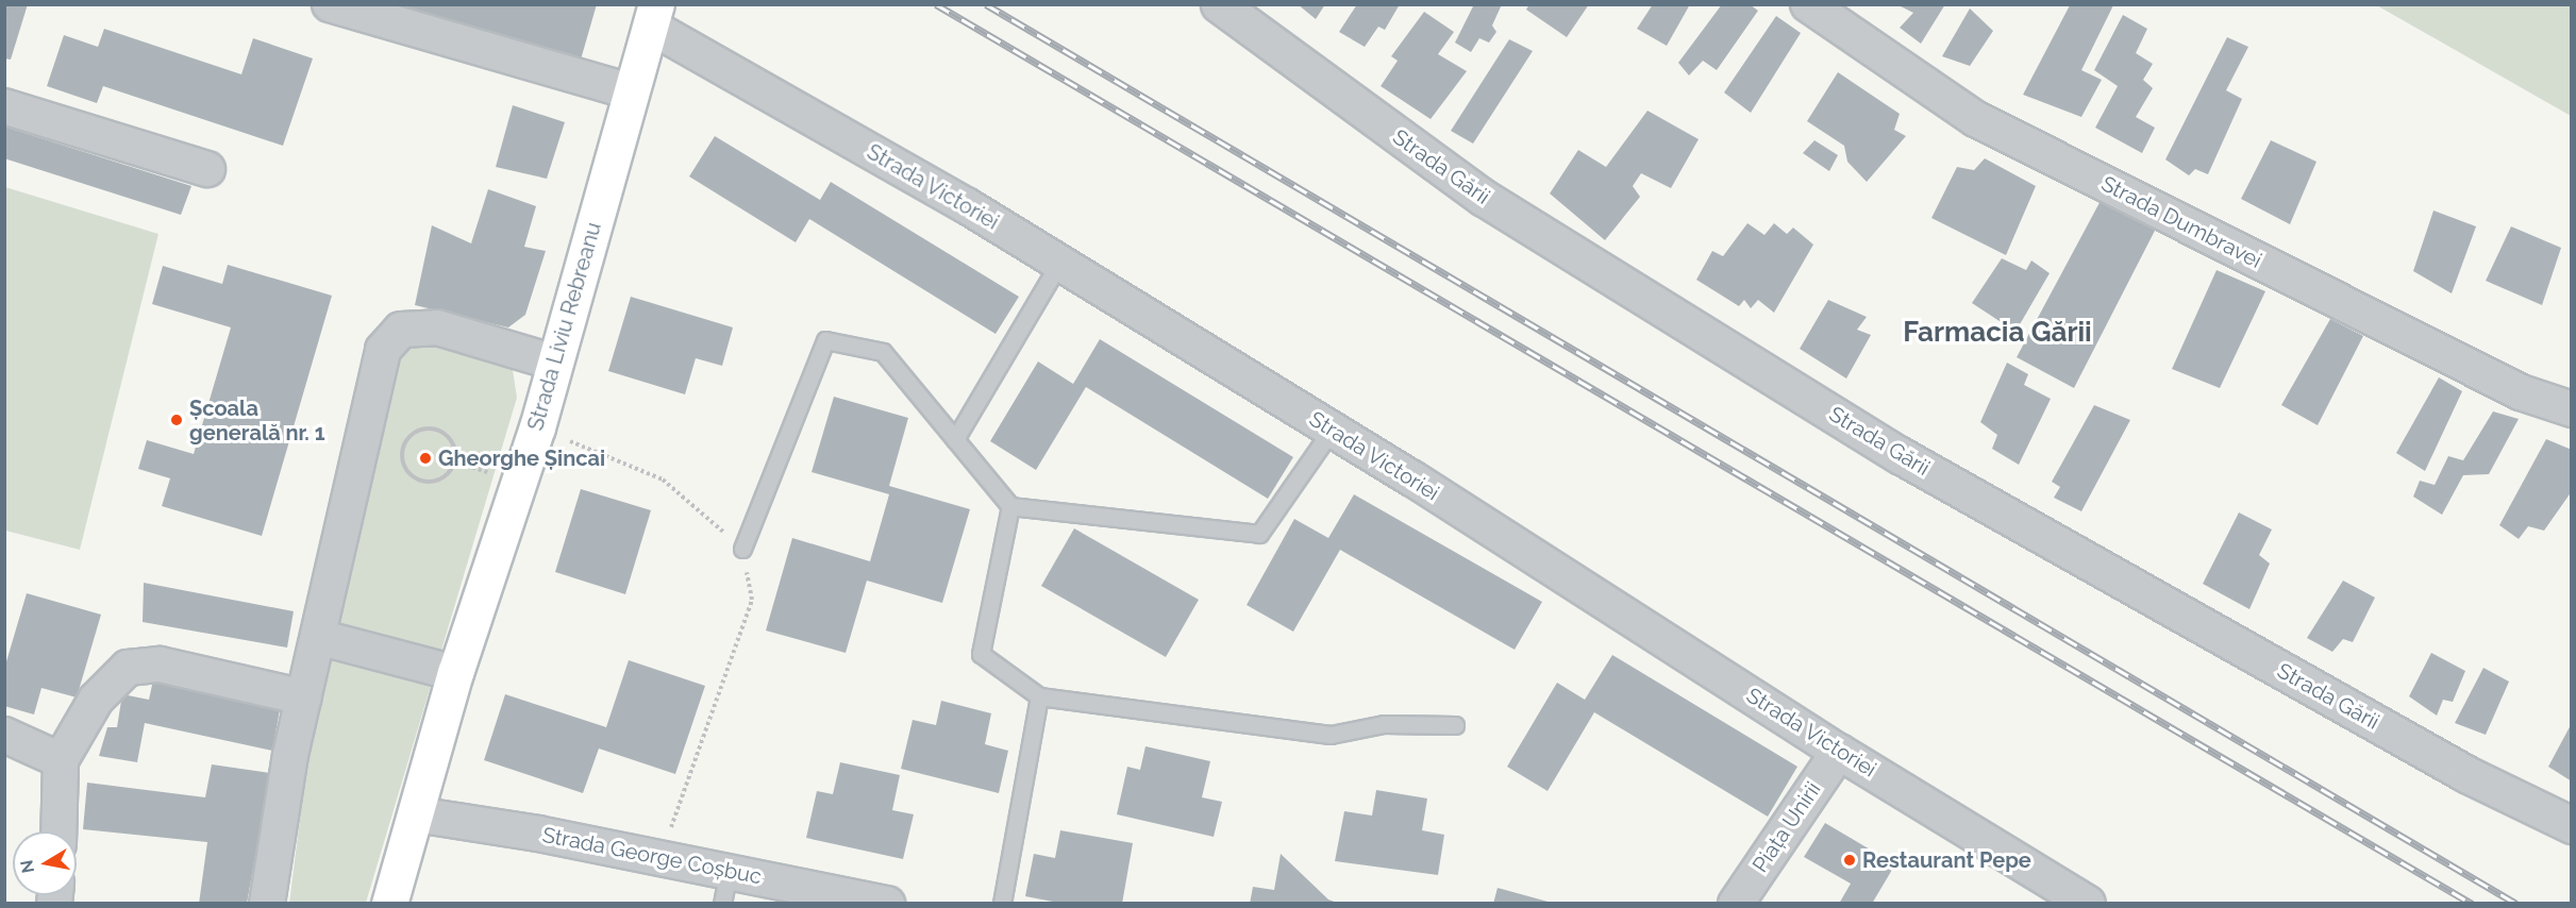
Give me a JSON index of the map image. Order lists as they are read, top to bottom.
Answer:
{
  "streets": {
    "main road": ["Strada Liviu Rebreanu"],
    "street": [
      "Strada Gării",
      "Strada Victoriei",
      "Strada Dumbravei",
      "Piața Unirii",
      "Strada George Coșbuc"
    ]
  },
  "crossings": [
    ["Strada Victoriei", "Strada Liviu Rebreanu"],
    ["Strada Victoriei", "Piața Unirii"],
    ["Strada Liviu Rebreanu", "Strada George Coșbuc"]
  ],
  "districts": ["Farmacia Gării"],
  "places": ["Școala generală nr. 1", "Gheorghe Șincai", "Restaurant Pepe"],
  "north": "left"
}
